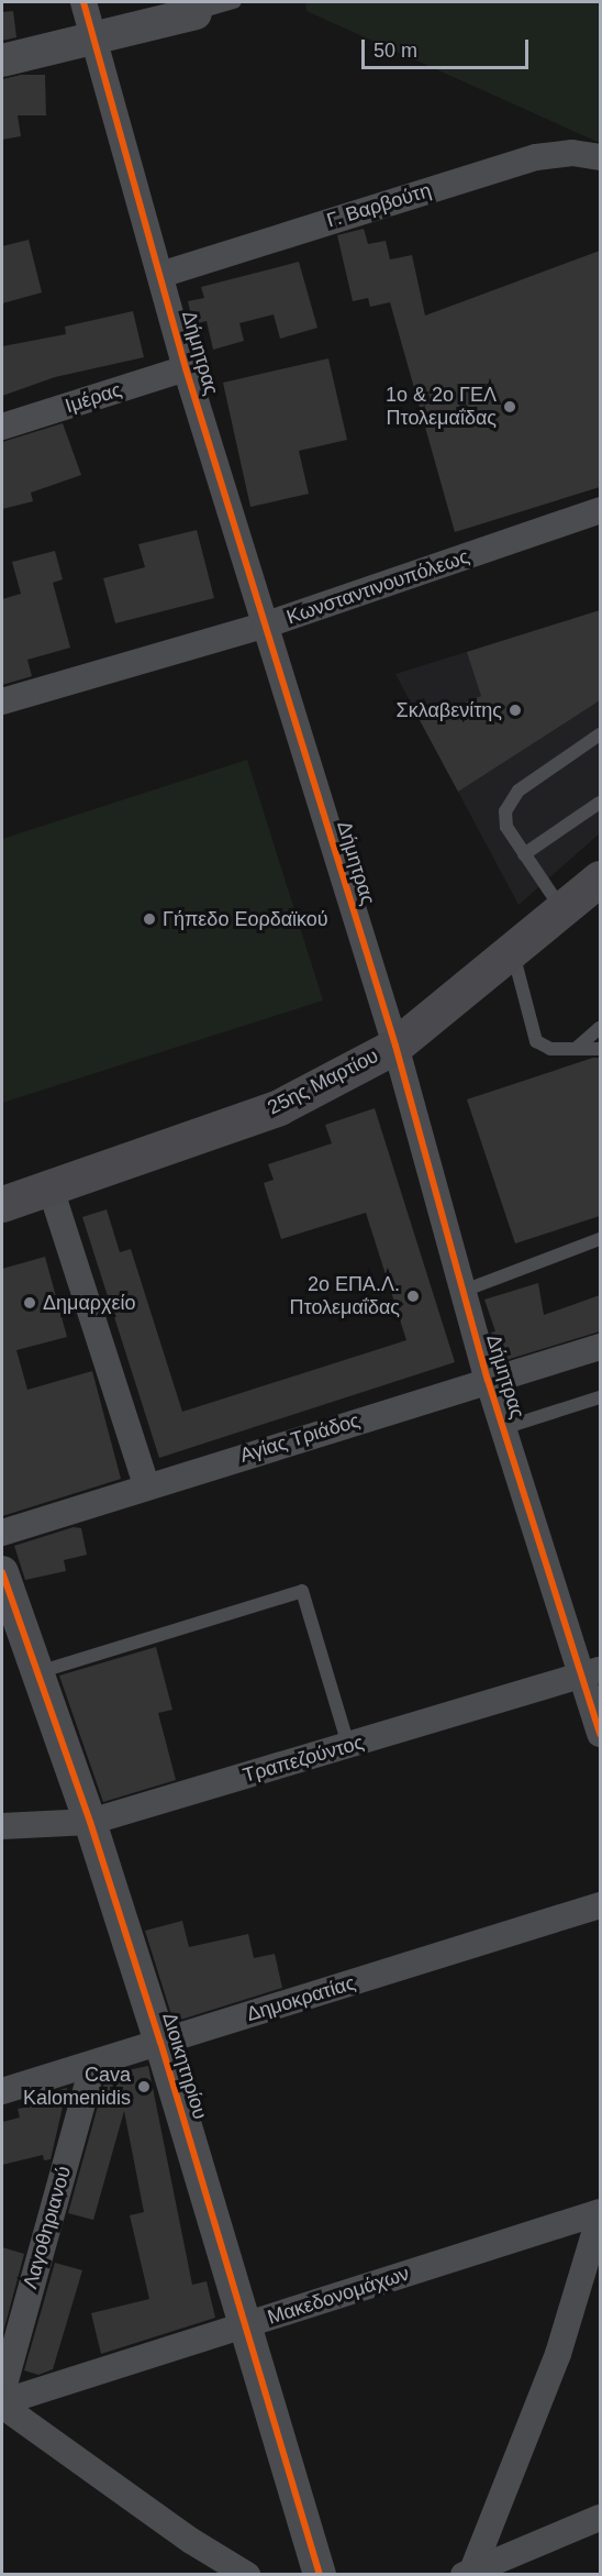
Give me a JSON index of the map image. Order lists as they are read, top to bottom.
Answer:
{
  "streets": {
    "main road": ["25ης Μαρτίου"],
    "street": [
      "Γ. Βαρβούτη",
      "Δήμητρας",
      "Ιμέρας",
      "Κωνσταντινουπόλεως",
      "Αγίας Τριάδος",
      "Τραπεζούντος",
      "Δημοκρατίας",
      "Διοικητηρίου",
      "Λαγοθηριανού",
      "Μακεδονομάχων"
    ]
  },
  "crossings": [
    ["Γ. Βαρβούτη", "Δήμητρας"],
    ["Δήμητρας", "Ιμέρας"],
    ["Δήμητρας", "Κωνσταντινουπόλεως"],
    ["Δήμητρας", "25ης Μαρτίου"],
    ["Δήμητρας", "Αγίας Τριάδος"],
    ["Δήμητρας", "Τραπεζούντος"],
    ["Τραπεζούντος", "Διοικητηρίου"],
    ["Δημοκρατίας", "Διοικητηρίου"],
    ["Δημοκρατίας", "Λαγοθηριανού"],
    ["Διοικητηρίου", "Μακεδονομάχων"]
  ],
  "places": [
    "1ο & 2ο ΓΕΛ Πτολεμαΐδας",
    "Σκλαβενίτης",
    "Γήπεδο Εορδαϊκού",
    "2ο ΕΠΑ.Λ. Πτολεμαΐδας",
    "Δημαρχείο",
    "Cava Kalomenidis"
  ],
  "scale_bar": "50 m"
}
